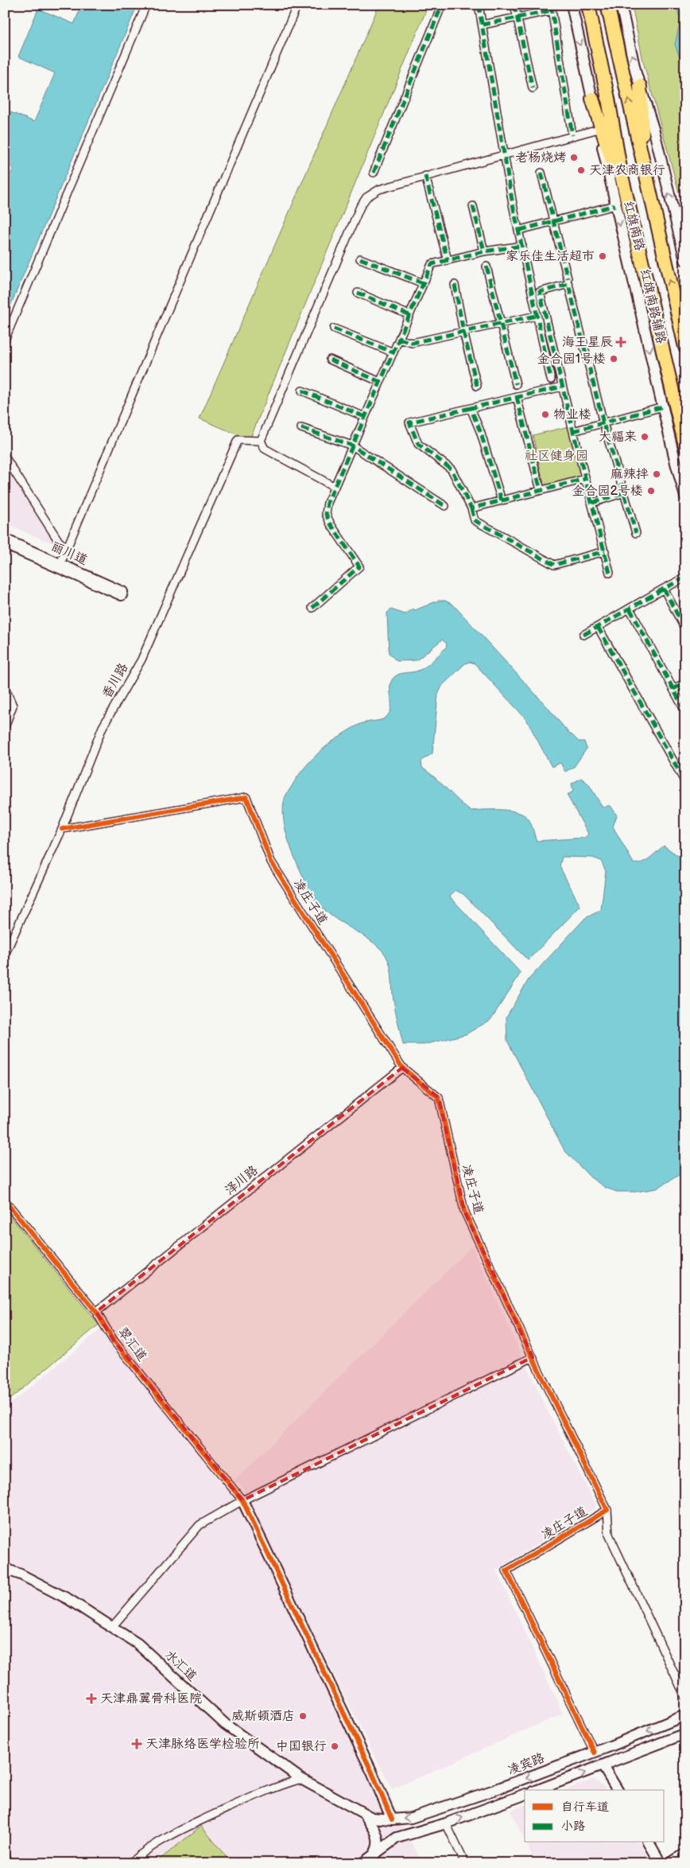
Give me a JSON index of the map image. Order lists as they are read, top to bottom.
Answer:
{
  "streets": {
    "highway": ["红旗南路"],
    "main road": [
      "红旗南路辅路",
      "丽川道",
      "水汇道",
      "凌宾路"
    ],
    "street": [
      "香川路",
      "凌庄子道",
      "泽川路",
      "翠汇道"
    ]
  },
  "crossings": [
    ["香川路", "凌庄子道"],
    ["凌庄子道", "泽川路"],
    ["凌庄子道", "凌宾路"],
    ["泽川路", "翠汇道"],
    ["水汇道", "凌宾路"]
  ],
  "parks": ["社区健身园"],
  "places": {
    "other": [
      "老杨烧烤",
      "天津农商银行",
      "家乐佳生活超市",
      "金合园1号楼",
      "物业楼",
      "大福来",
      "麻辣拌",
      "金合园2号楼",
      "威斯顿酒店",
      "中国银行"
    ],
    "health": ["海王星辰", "天津鼎翼骨科医院", "天津脉络医学检验所"]
  },
  "legend": ["自行车道", "小路"]
}
